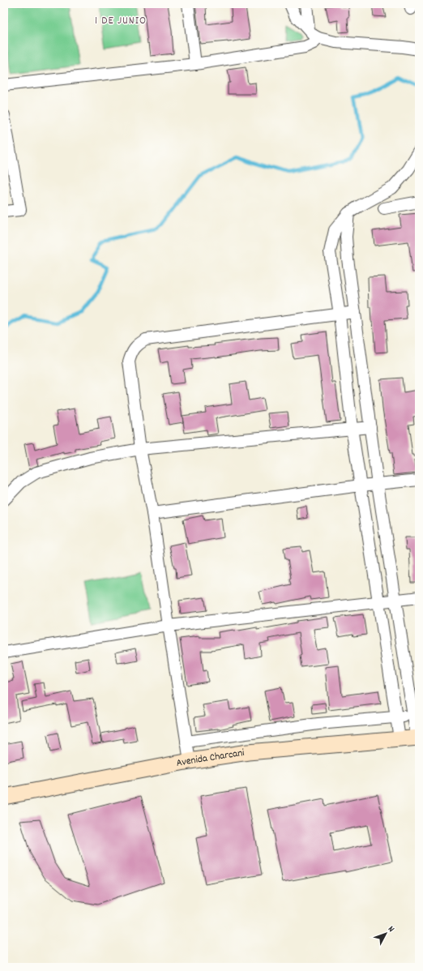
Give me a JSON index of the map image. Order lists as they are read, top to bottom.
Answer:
{
  "streets": {
    "main road": ["Avenida Charcani"]
  },
  "districts": ["1 DE JUNIO"],
  "north": "top right"
}
